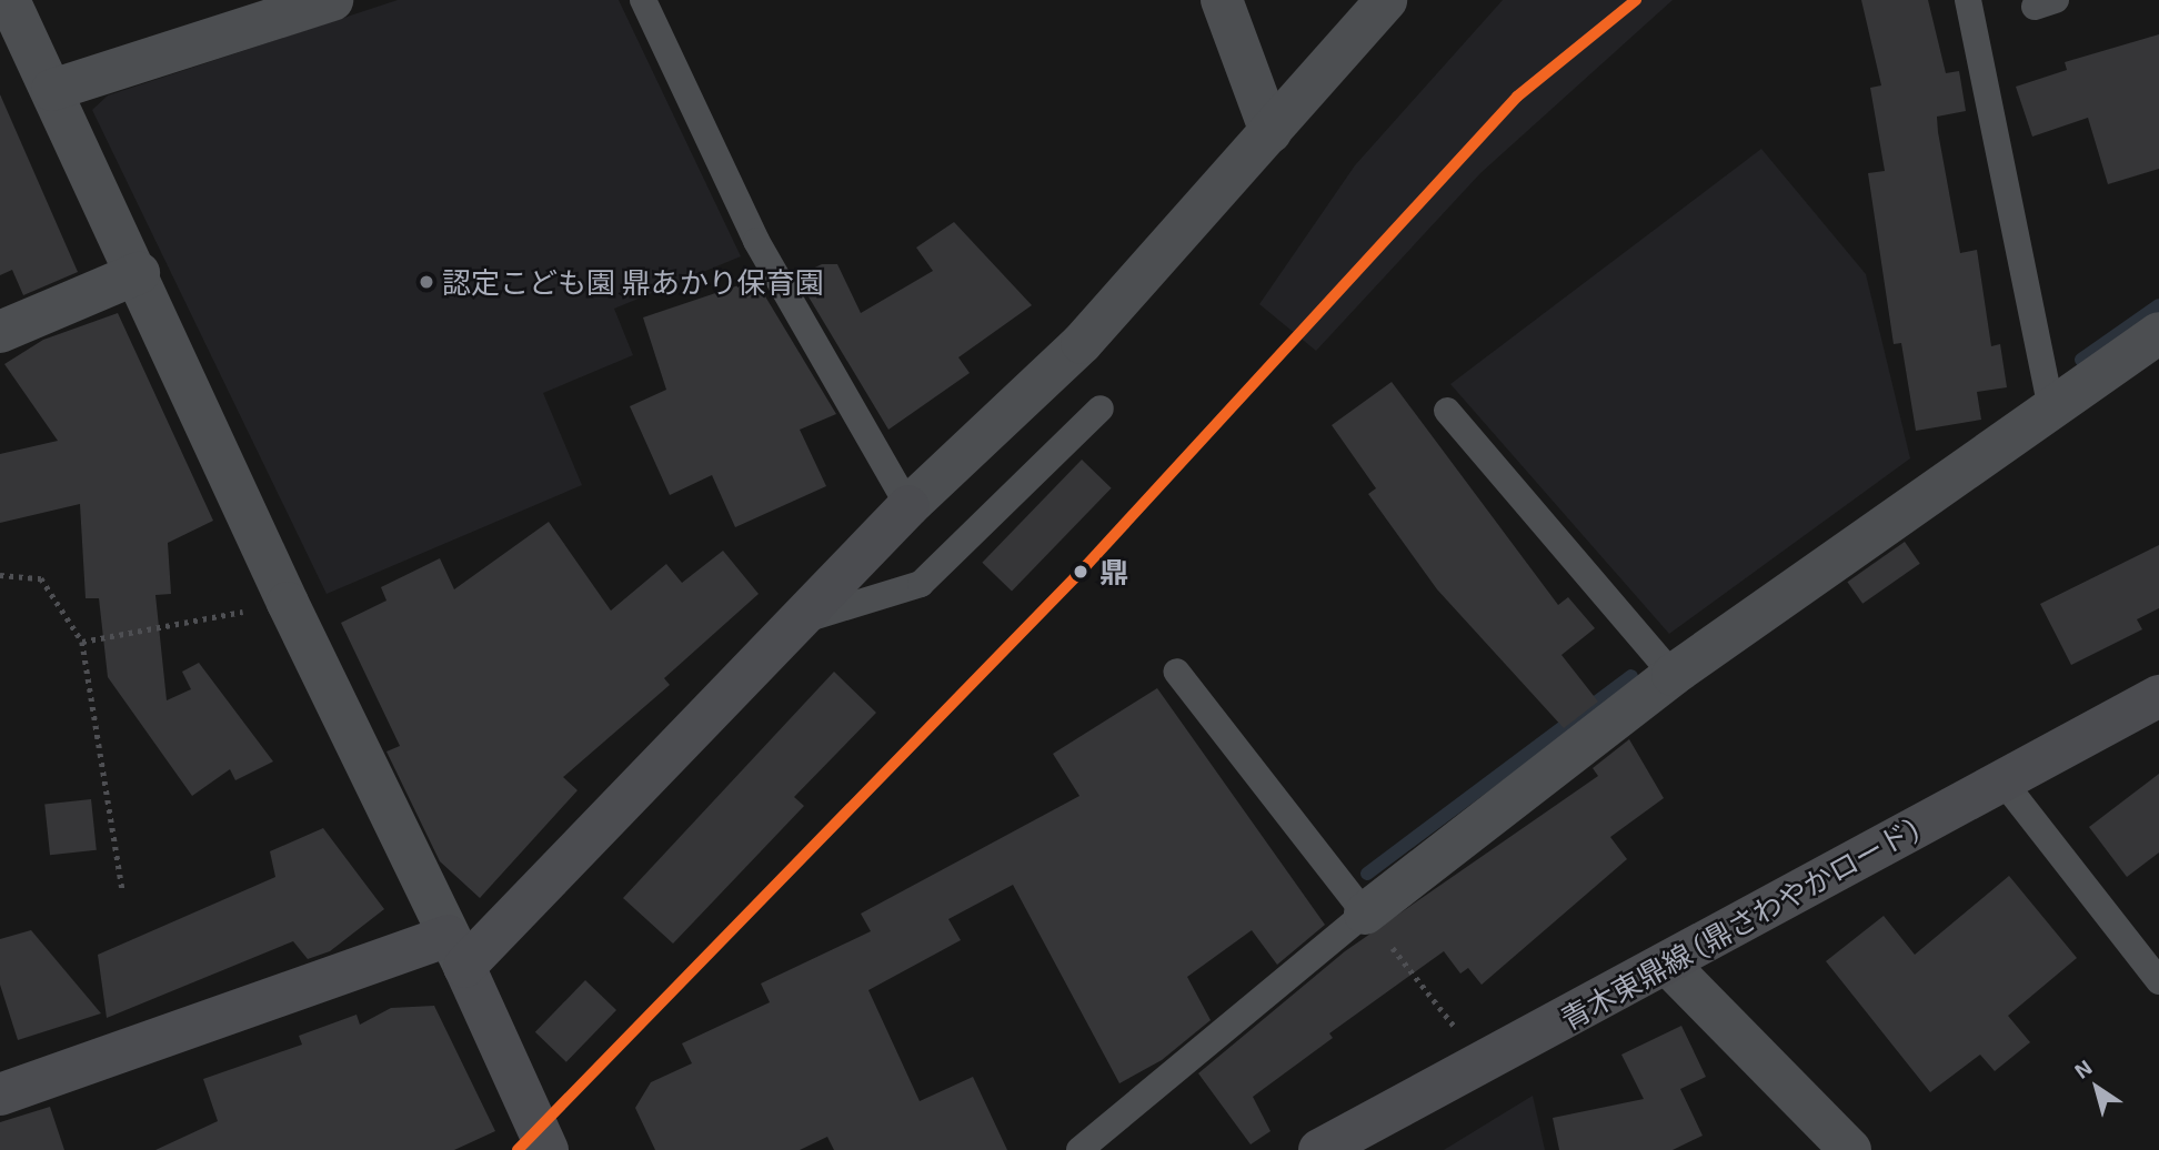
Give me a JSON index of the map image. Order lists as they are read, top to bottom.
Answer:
{
  "streets": {
    "street": ["青木東鼎線 (鼎さわやかロード)"]
  },
  "places": ["認定こども園 鼎あかり保育園", "鼎"],
  "north": "top left"
}
